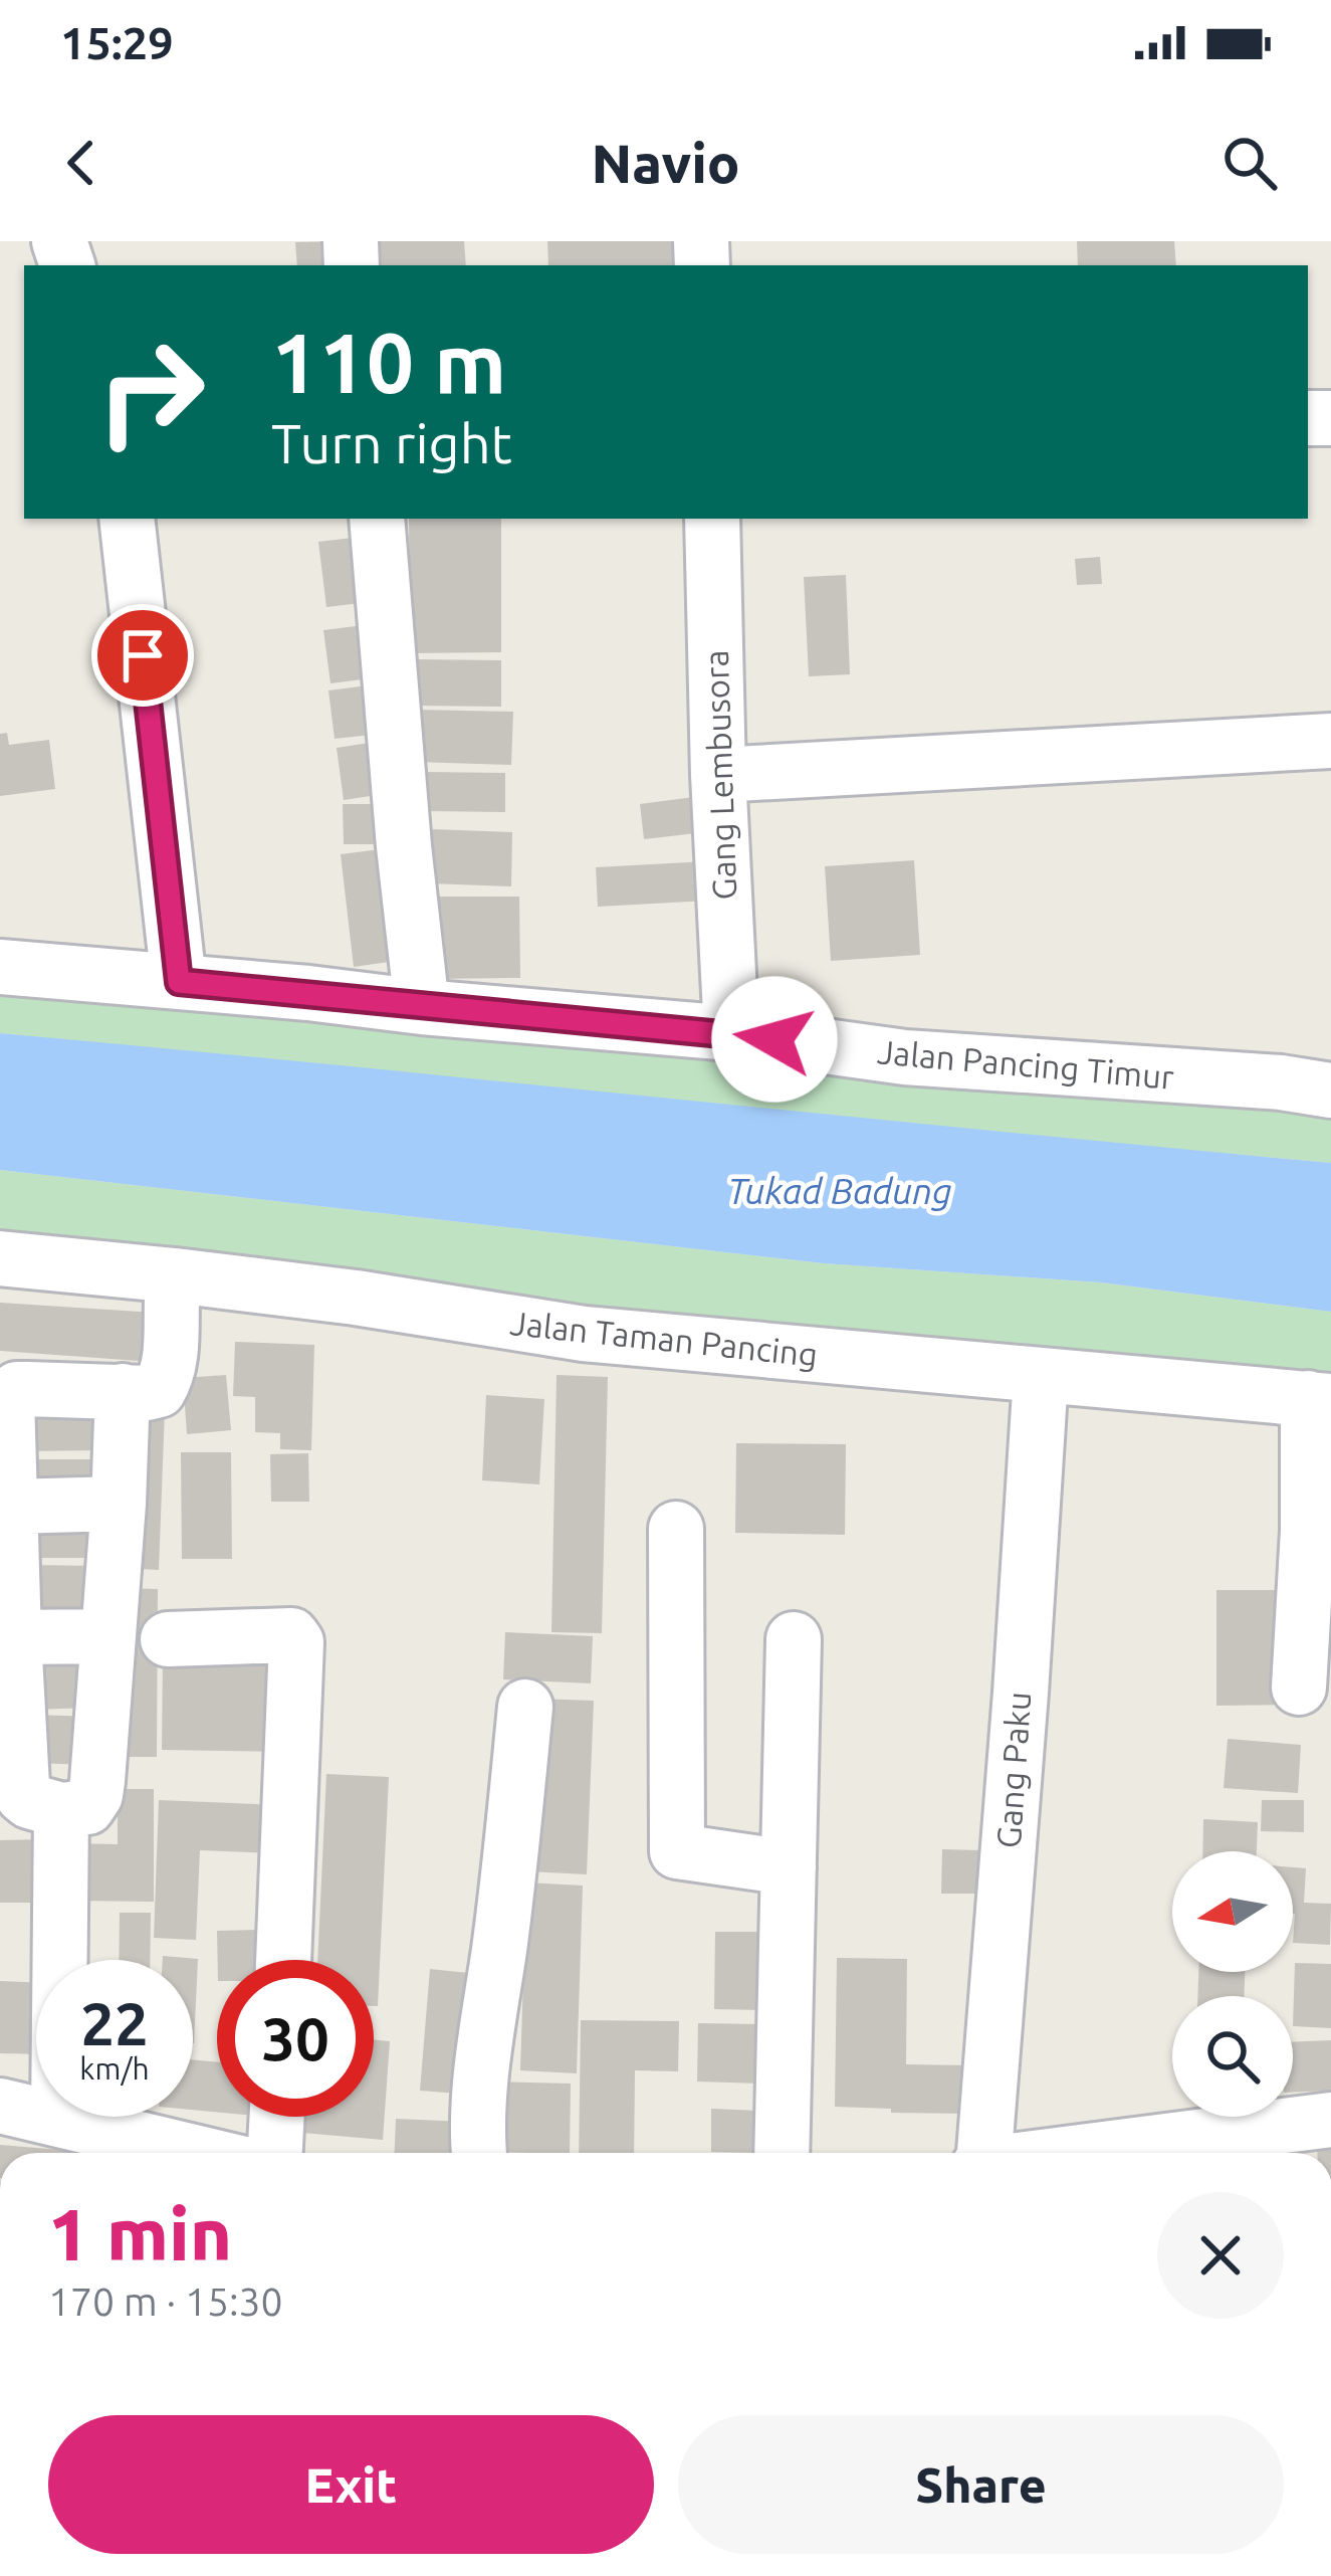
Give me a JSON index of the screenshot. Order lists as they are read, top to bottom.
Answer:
{
  "streets": {
    "street": [
      "Gang Lembusora",
      "Jalan Pancing Timur",
      "Jalan Taman Pancing",
      "Gang Paku"
    ]
  },
  "crossings": [
    ["Gang Lembusora", "Jalan Pancing Timur"],
    ["Jalan Taman Pancing", "Gang Paku"]
  ],
  "water": ["Tukad Badung"],
  "north": "left",
  "page": {
    "status": "15:29",
    "header": "Navio",
    "turn": ["110 m", "Turn right"],
    "speed": "22 km/h",
    "limit": "30",
    "heading": ["1 min", "170 m · 15:30"],
    "buttons": ["Exit", "Share"]
  }
}
